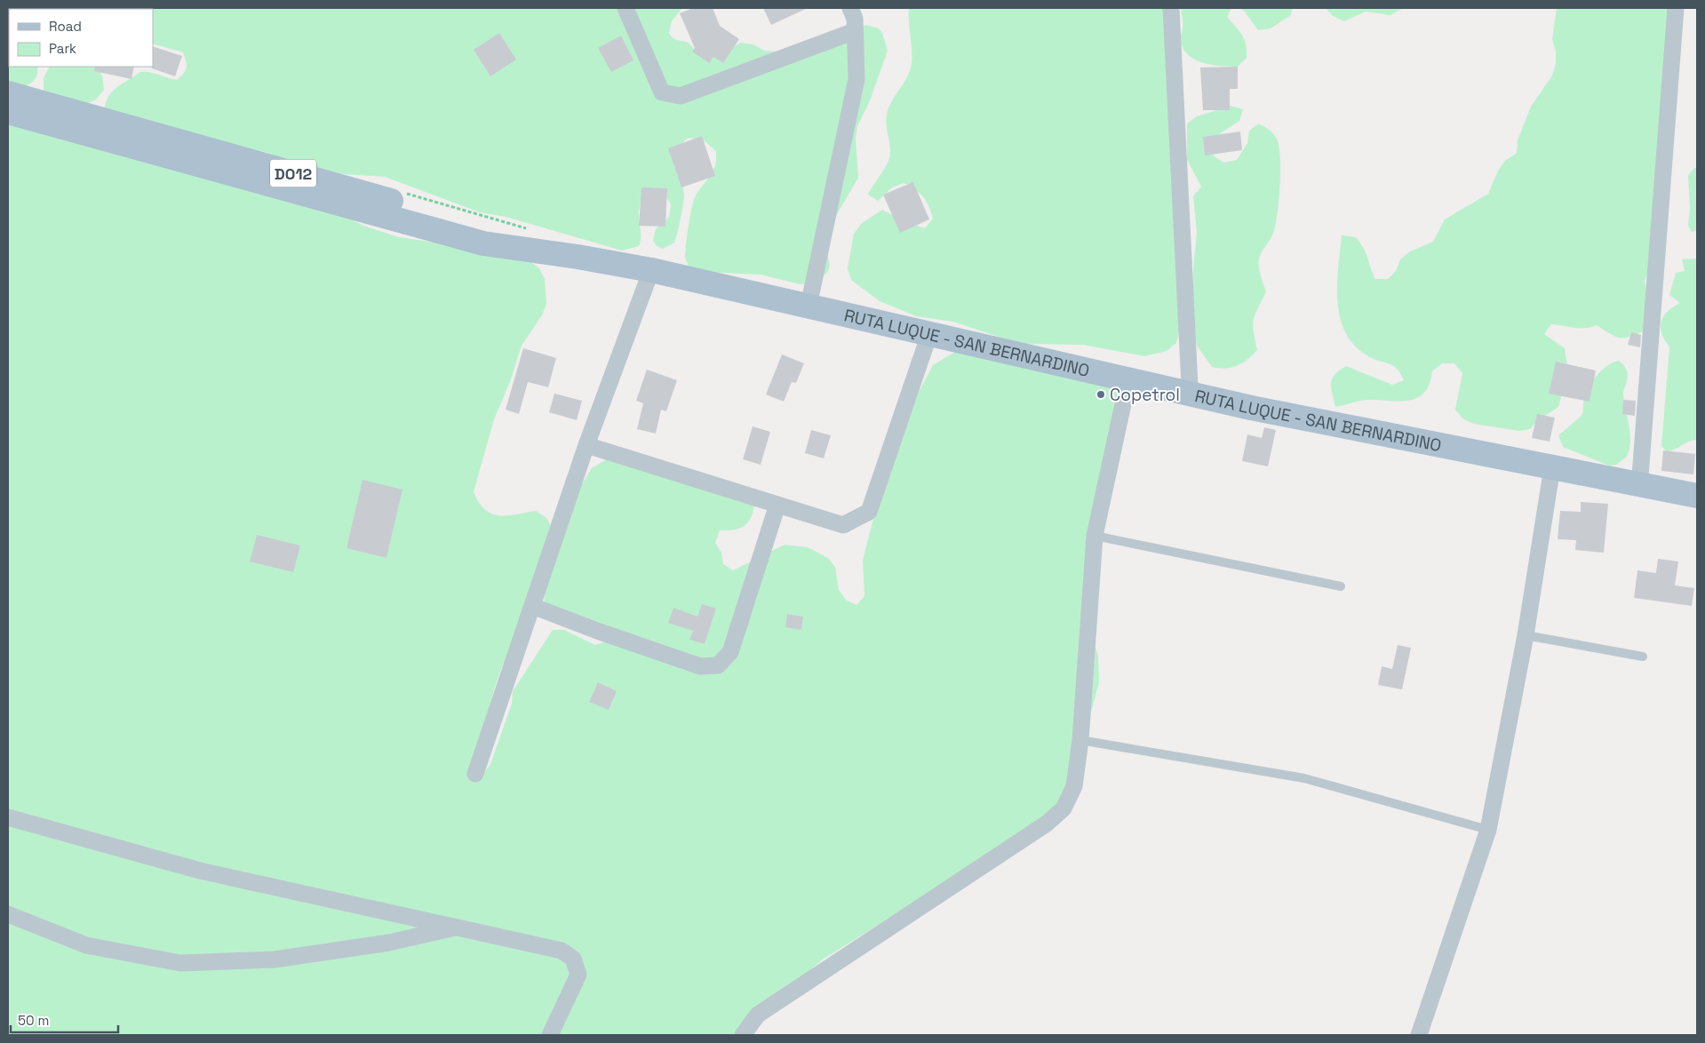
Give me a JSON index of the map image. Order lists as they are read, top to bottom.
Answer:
{
  "streets": {
    "main road": ["D012", "RUTA LUQUE - SAN BERNARDINO"]
  },
  "crossings": [
    ["D012", "RUTA LUQUE - SAN BERNARDINO"]
  ],
  "places": ["Copetrol"],
  "legend": ["Road", "Park"],
  "scale_bar": "50 m"
}
